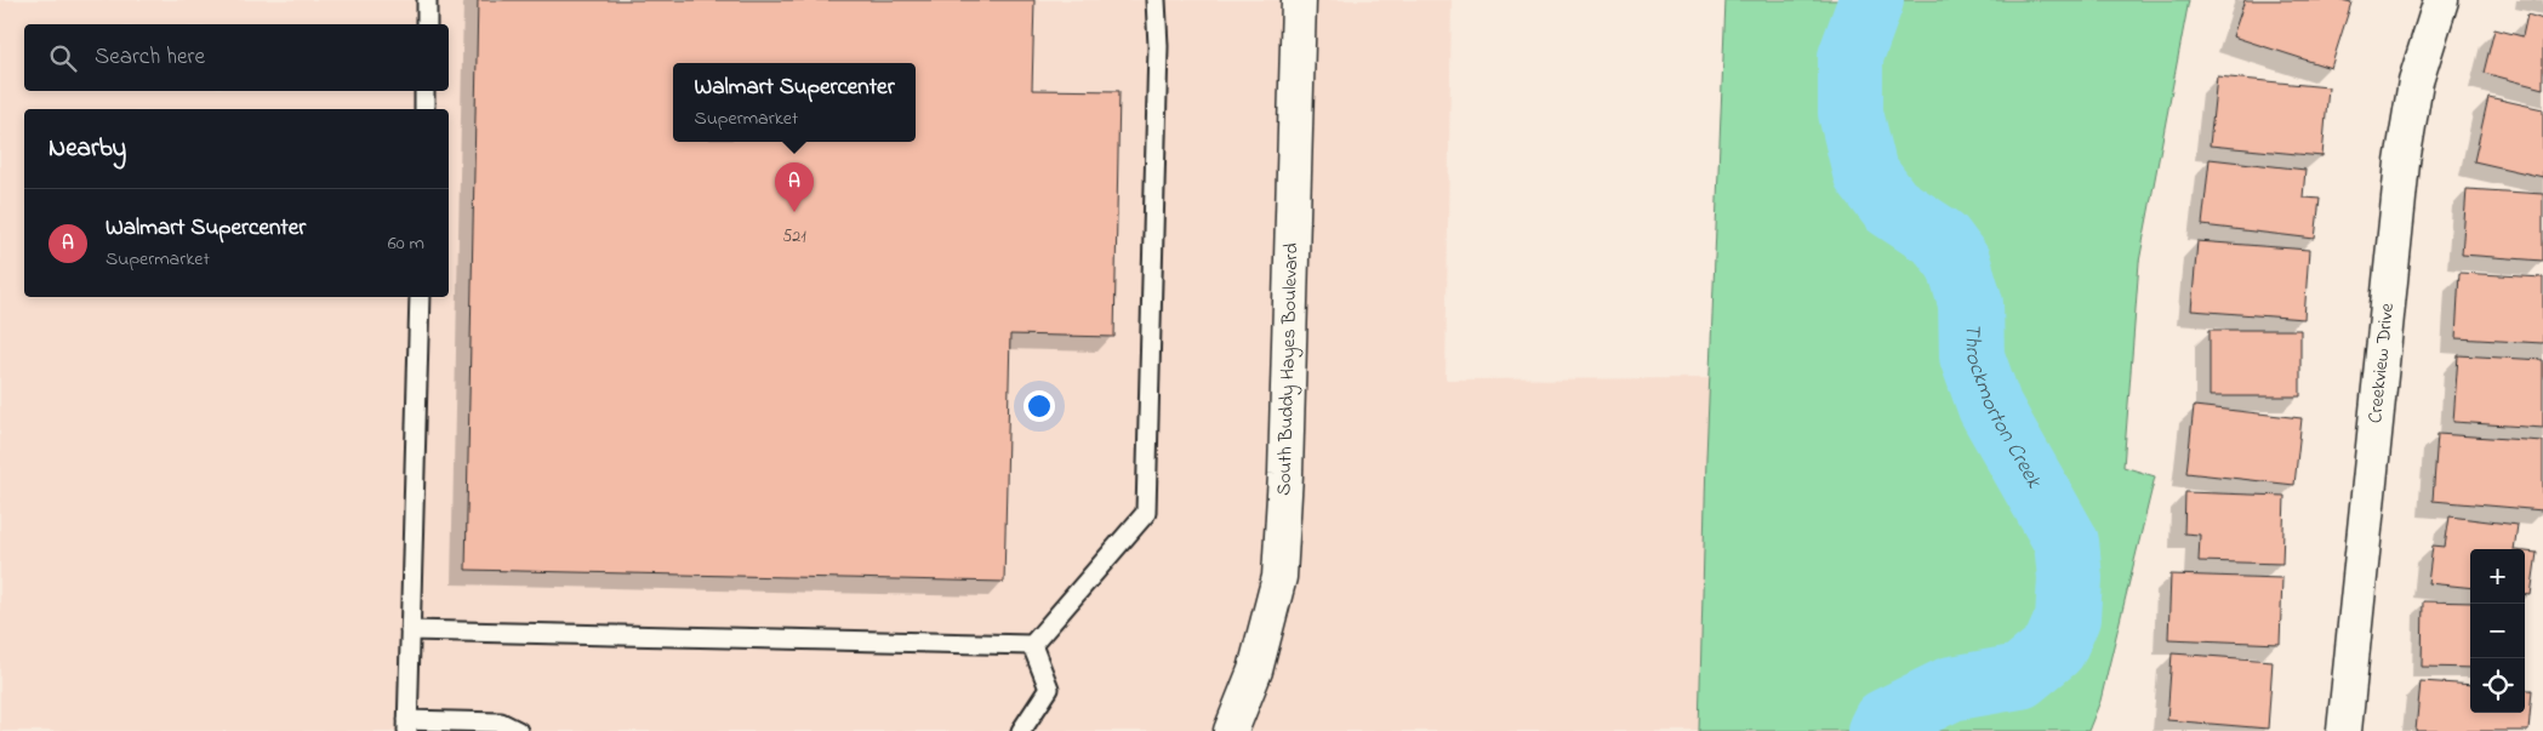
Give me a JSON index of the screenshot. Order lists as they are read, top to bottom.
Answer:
{
  "streets": {
    "street": ["Creekview Drive", "South Buddy Hayes Boulevard"]
  },
  "water": ["Throckmorton Creek"],
  "house_numbers": ["521"],
  "page": {
    "search": "Search here",
    "popup": ["Walmart Supercenter", "Supermarket"],
    "heading": "Nearby",
    "pins": "A",
    "list": [
      {
        "mark": "A",
        "name": "Walmart Supercenter",
        "note": "Supermarket",
        "value": "60 m"
      }
    ],
    "map_buttons": ["+", "−"]
  }
}
